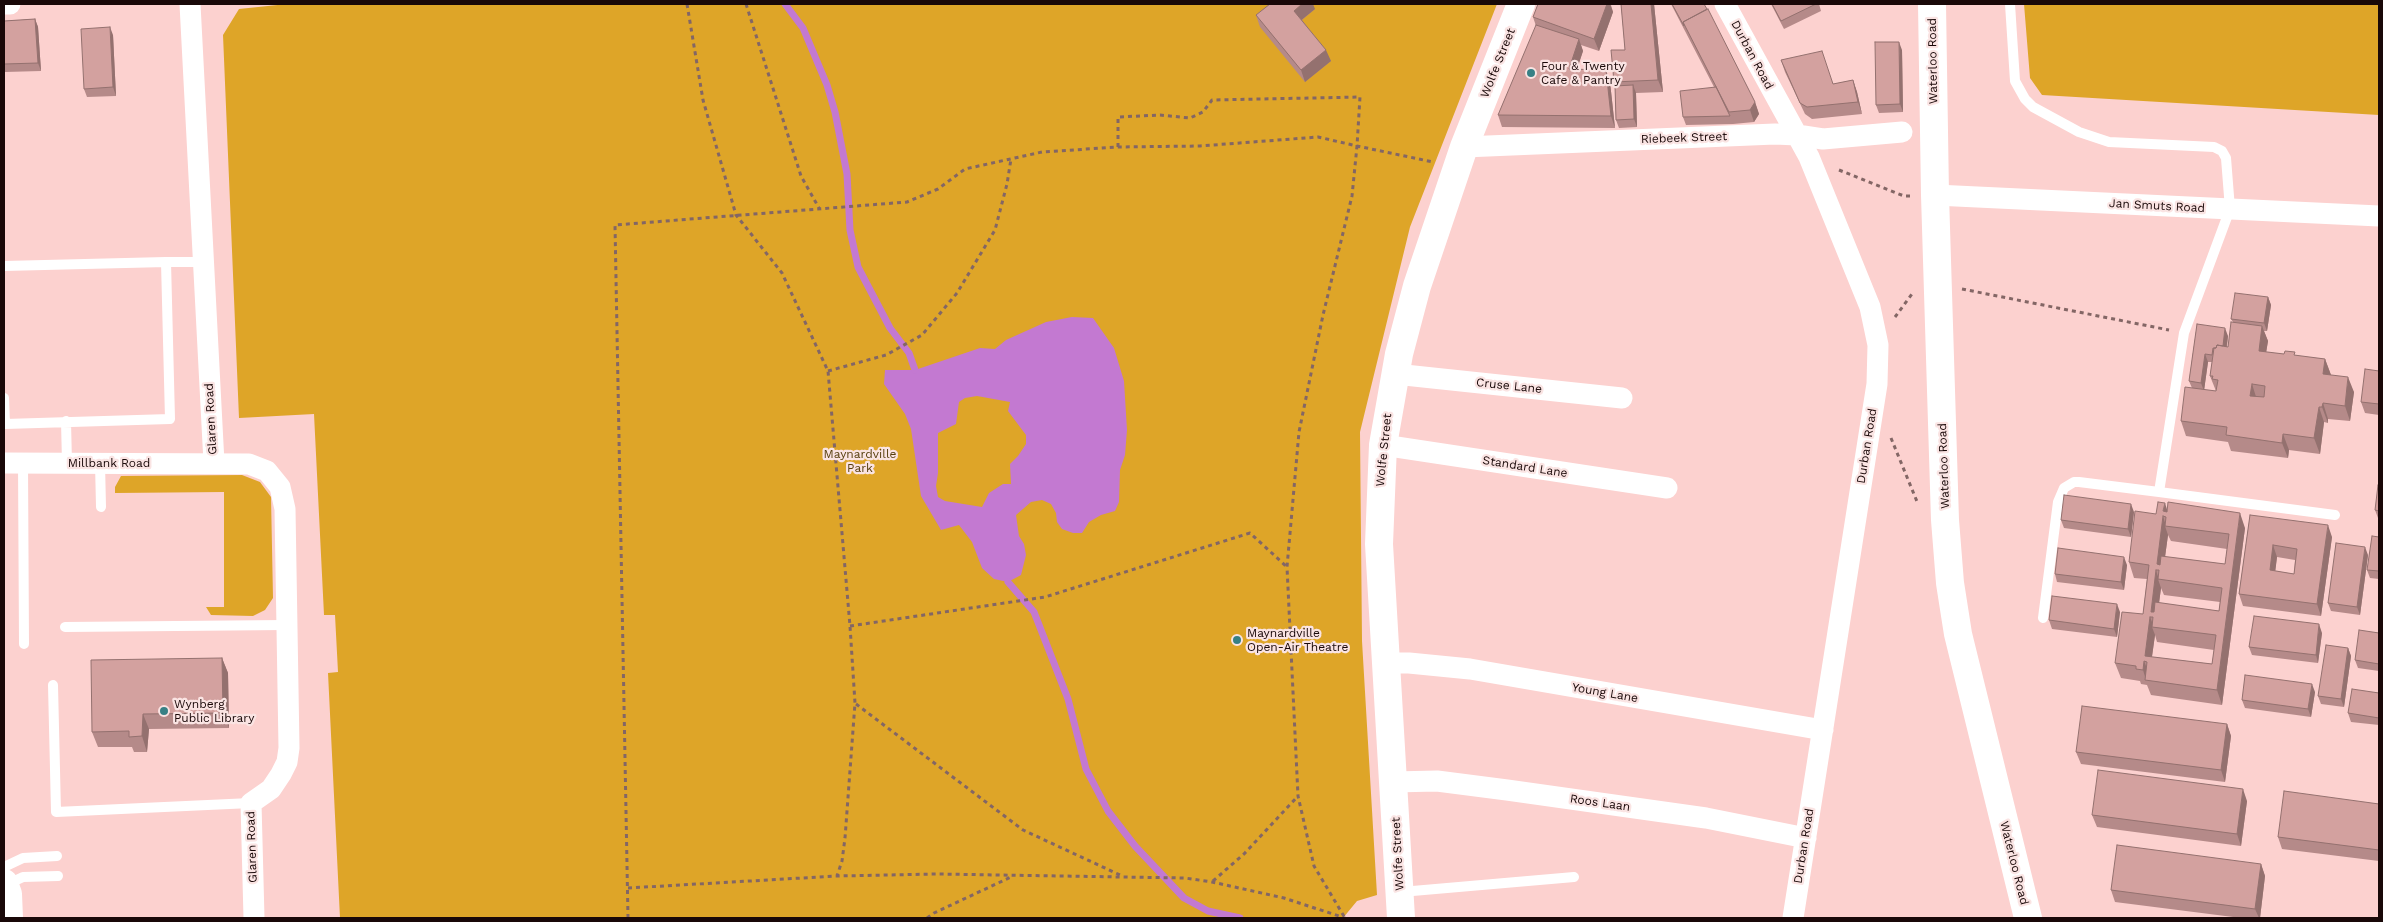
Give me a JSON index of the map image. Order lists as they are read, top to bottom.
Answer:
{
  "streets": {
    "street": [
      "Durban Road",
      "Waterloo Road",
      "Wolfe Street",
      "Riebeek Street",
      "Jan Smuts Road",
      "Cruse Lane",
      "Glaren Road",
      "Millbank Road",
      "Standard Lane",
      "Young Lane",
      "Roos Laan"
    ]
  },
  "crossings": [
    ["Durban Road", "Riebeek Street"],
    ["Durban Road", "Young Lane"],
    ["Durban Road", "Roos Laan"],
    ["Waterloo Road", "Jan Smuts Road"],
    ["Wolfe Street", "Riebeek Street"],
    ["Wolfe Street", "Cruse Lane"],
    ["Wolfe Street", "Standard Lane"],
    ["Wolfe Street", "Young Lane"],
    ["Wolfe Street", "Roos Laan"],
    ["Glaren Road", "Millbank Road"]
  ],
  "parks": ["Maynardville Park"],
  "places": ["Four & Twenty Cafe & Pantry", "Maynardville Open-Air Theatre", "Wynberg Public Library"]
}
